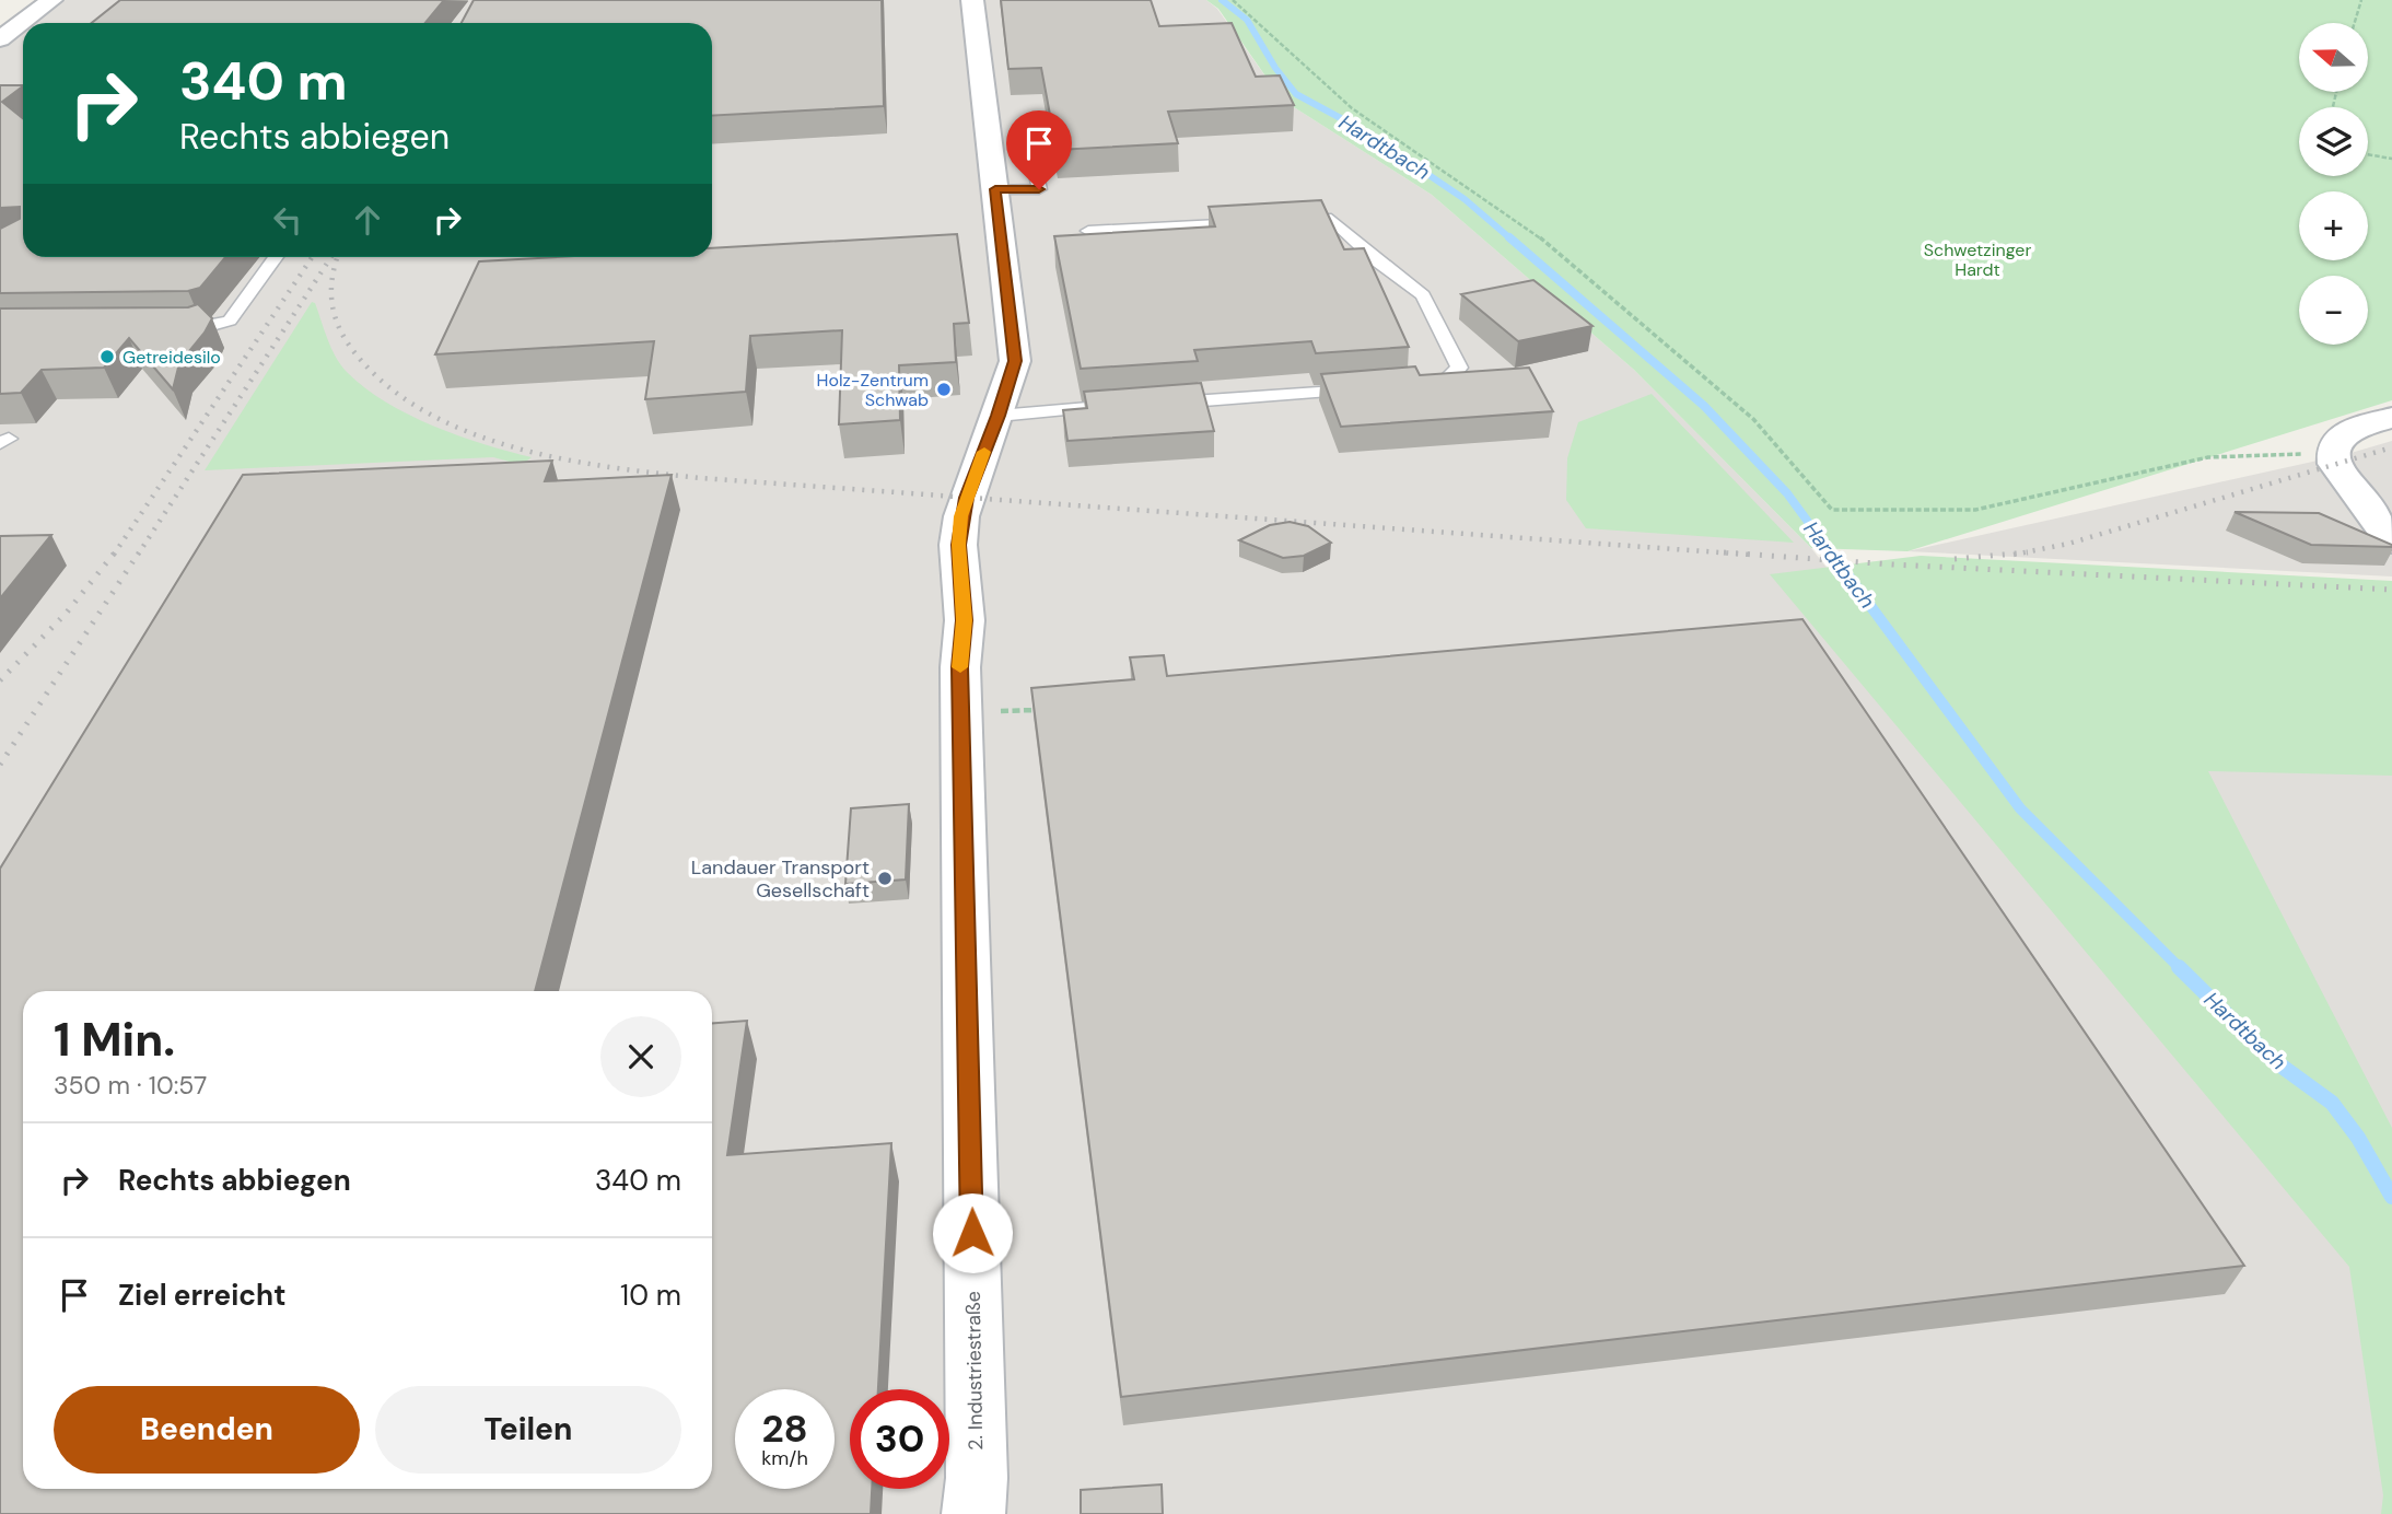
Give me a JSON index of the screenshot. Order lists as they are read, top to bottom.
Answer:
{
  "streets": {
    "street": ["2. Industriestraße"]
  },
  "water": ["Hardtbach"],
  "parks": ["Schwetzinger Hardt"],
  "places": ["Getreidesilo", "Holz-Zentrum Schwab", "Landauer Transport Gesellschaft"],
  "north": "left",
  "page": {
    "map_buttons": ["+", "−"],
    "turn": ["340 m", "Rechts abbiegen"],
    "heading": ["1 Min.", "350 m · 10:57"],
    "list": [
      {
        "name": "Rechts abbiegen",
        "value": "340 m"
      },
      {
        "name": "Ziel erreicht",
        "value": "10 m"
      }
    ],
    "buttons": ["Beenden", "Teilen"],
    "speed": "28 km/h",
    "limit": "30"
  }
}
